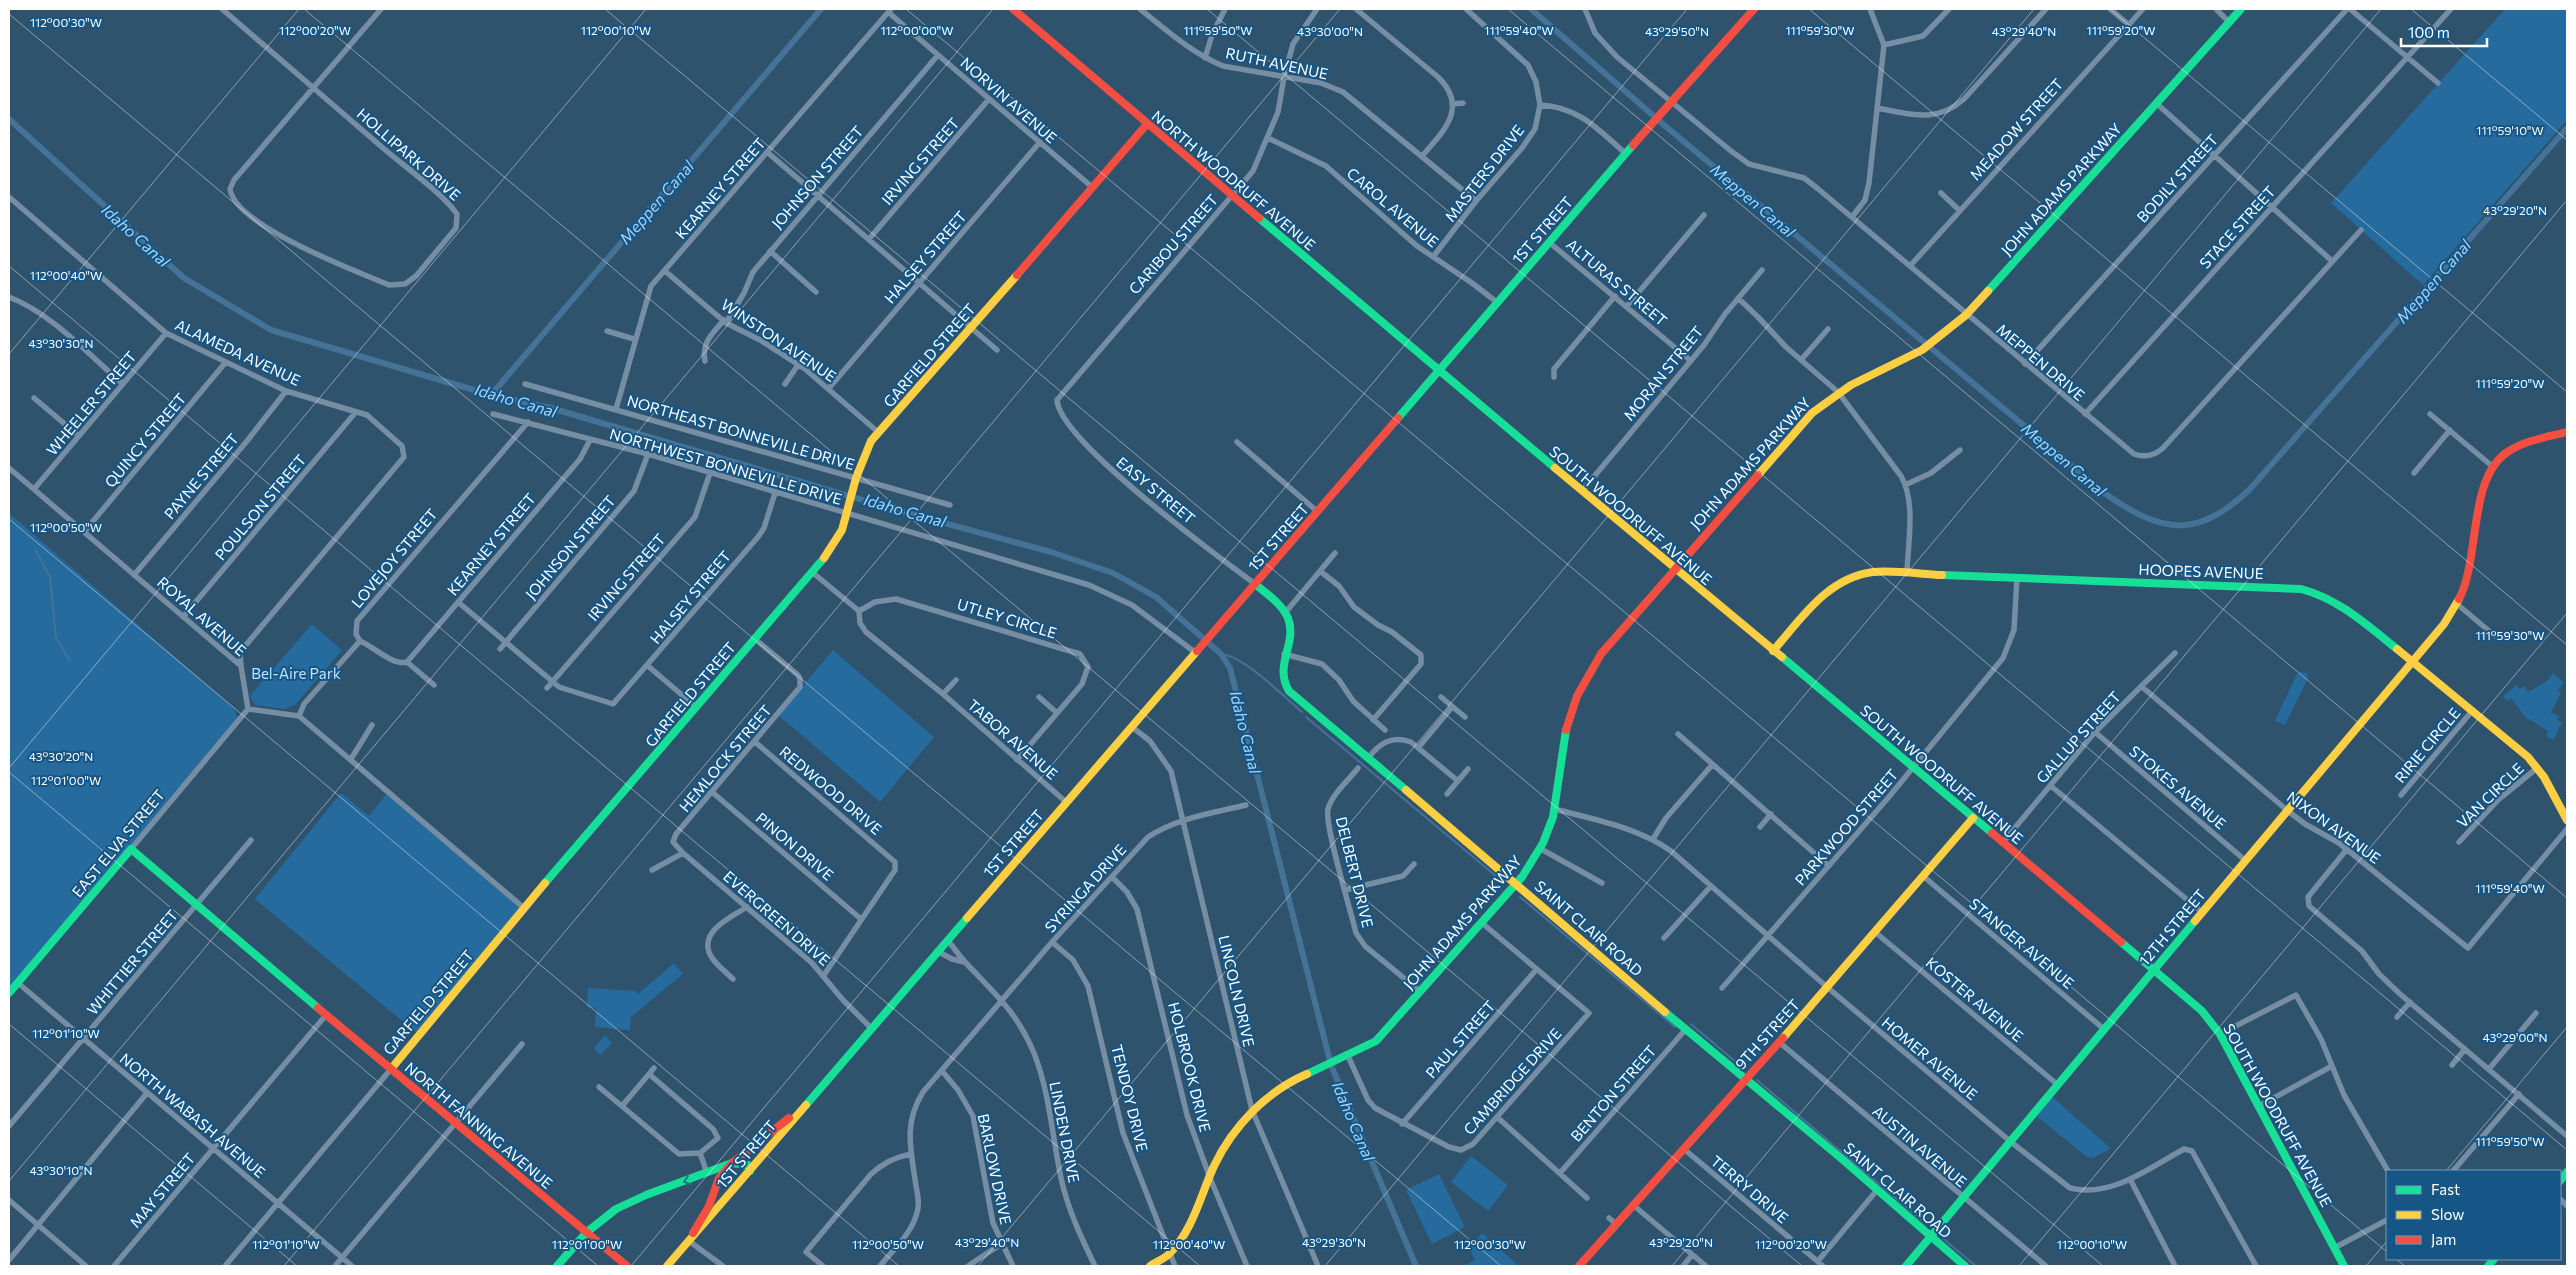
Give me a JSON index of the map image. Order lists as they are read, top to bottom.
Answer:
{
  "streets": {
    "street": [
      "RUTH AVENUE",
      "NORVIN AVENUE",
      "MEADOW STREET",
      "HOLLIPARK DRIVE",
      "IRVING STREET",
      "MASTERS DRIVE",
      "JOHNSON STREET",
      "BODILY STREET",
      "NORTH WOODRUFF AVENUE",
      "KEARNEY STREET",
      "JOHN ADAMS PARKWAY",
      "CAROL AVENUE",
      "STACE STREET",
      "1ST STREET",
      "CARIBOU STREET",
      "HALSEY STREET",
      "ALTURAS STREET",
      "WINSTON AVENUE",
      "ALAMEDA AVENUE",
      "GARFIELD STREET",
      "MEPPEN DRIVE",
      "MORAN STREET",
      "WHEELER STREET",
      "NORTHEAST BONNEVILLE DRIVE",
      "QUINCY STREET",
      "NORTHWEST BONNEVILLE DRIVE",
      "PAYNE STREET",
      "EASY STREET",
      "POULSON STREET",
      "SOUTH WOODRUFF AVENUE",
      "LOVEJOY STREET",
      "HOOPES AVENUE",
      "ROYAL AVENUE",
      "UTLEY CIRCLE",
      "GALLUP STREET",
      "TABOR AVENUE",
      "RIRIE CIRCLE",
      "HEMLOCK STREET",
      "STOKES AVENUE",
      "REDWOOD DRIVE",
      "VAN CIRCLE",
      "PARKWOOD STREET",
      "NIXON AVENUE",
      "EAST ELVA STREET",
      "PINON DRIVE",
      "DELBERT DRIVE",
      "SYRINGA DRIVE",
      "EVERGREEN DRIVE",
      "12TH STREET",
      "SAINT CLAIR ROAD",
      "STANGER AVENUE",
      "WHITTIER STREET",
      "LINCOLN DRIVE",
      "KOSTER AVENUE",
      "9TH STREET",
      "PAUL STREET",
      "HOMER AVENUE",
      "HOLBROOK DRIVE",
      "CAMBRIDGE DRIVE",
      "BENTON STREET",
      "TENDOY DRIVE",
      "NORTH WABASH AVENUE",
      "NORTH FANNING AVENUE",
      "LINDEN DRIVE",
      "AUSTIN AVENUE",
      "BARLOW DRIVE",
      "TERRY DRIVE",
      "MAY STREET"
    ]
  },
  "crossings": [
    ["RUTH AVENUE", "MASTERS DRIVE"],
    ["RUTH AVENUE", "CARIBOU STREET"],
    ["NORVIN AVENUE", "IRVING STREET"],
    ["NORVIN AVENUE", "JOHNSON STREET"],
    ["NORVIN AVENUE", "KEARNEY STREET"],
    ["NORVIN AVENUE", "HALSEY STREET"],
    ["NORVIN AVENUE", "GARFIELD STREET"],
    ["MEADOW STREET", "MEPPEN DRIVE"],
    ["IRVING STREET", "HALSEY STREET"],
    ["IRVING STREET", "NORTHWEST BONNEVILLE DRIVE"],
    ["MASTERS DRIVE", "CAROL AVENUE"],
    ["JOHNSON STREET", "WINSTON AVENUE"],
    ["JOHNSON STREET", "NORTHWEST BONNEVILLE DRIVE"],
    ["BODILY STREET", "MEPPEN DRIVE"],
    ["NORTH WOODRUFF AVENUE", "1ST STREET"],
    ["NORTH WOODRUFF AVENUE", "CARIBOU STREET"],
    ["NORTH WOODRUFF AVENUE", "GARFIELD STREET"],
    ["NORTH WOODRUFF AVENUE", "SOUTH WOODRUFF AVENUE"],
    ["KEARNEY STREET", "WINSTON AVENUE"],
    ["KEARNEY STREET", "NORTHEAST BONNEVILLE DRIVE"],
    ["KEARNEY STREET", "NORTHWEST BONNEVILLE DRIVE"],
    ["JOHN ADAMS PARKWAY", "MEPPEN DRIVE"],
    ["JOHN ADAMS PARKWAY", "SOUTH WOODRUFF AVENUE"],
    ["JOHN ADAMS PARKWAY", "DELBERT DRIVE"],
    ["JOHN ADAMS PARKWAY", "SAINT CLAIR ROAD"],
    ["JOHN ADAMS PARKWAY", "LINCOLN DRIVE"],
    ["JOHN ADAMS PARKWAY", "HOMER AVENUE"],
    ["JOHN ADAMS PARKWAY", "HOLBROOK DRIVE"],
    ["JOHN ADAMS PARKWAY", "CAMBRIDGE DRIVE"],
    ["JOHN ADAMS PARKWAY", "TENDOY DRIVE"],
    ["CAROL AVENUE", "1ST STREET"],
    ["CAROL AVENUE", "CARIBOU STREET"],
    ["STACE STREET", "MEPPEN DRIVE"],
    ["1ST STREET", "ALTURAS STREET"],
    ["1ST STREET", "MEPPEN DRIVE"],
    ["1ST STREET", "NORTHWEST BONNEVILLE DRIVE"],
    ["1ST STREET", "EASY STREET"],
    ["1ST STREET", "SOUTH WOODRUFF AVENUE"],
    ["1ST STREET", "TABOR AVENUE"],
    ["1ST STREET", "EVERGREEN DRIVE"],
    ["1ST STREET", "LINCOLN DRIVE"],
    ["1ST STREET", "LINDEN DRIVE"],
    ["CARIBOU STREET", "EASY STREET"],
    ["HALSEY STREET", "WINSTON AVENUE"],
    ["HALSEY STREET", "NORTHWEST BONNEVILLE DRIVE"],
    ["ALTURAS STREET", "MORAN STREET"],
    ["WINSTON AVENUE", "GARFIELD STREET"],
    ["ALAMEDA AVENUE", "WHEELER STREET"],
    ["ALAMEDA AVENUE", "QUINCY STREET"],
    ["ALAMEDA AVENUE", "PAYNE STREET"],
    ["ALAMEDA AVENUE", "POULSON STREET"],
    ["ALAMEDA AVENUE", "ROYAL AVENUE"],
    ["GARFIELD STREET", "NORTHEAST BONNEVILLE DRIVE"],
    ["GARFIELD STREET", "NORTHWEST BONNEVILLE DRIVE"],
    ["GARFIELD STREET", "TABOR AVENUE"],
    ["GARFIELD STREET", "HEMLOCK STREET"],
    ["GARFIELD STREET", "NORTH WABASH AVENUE"],
    ["GARFIELD STREET", "NORTH FANNING AVENUE"],
    ["MORAN STREET", "SOUTH WOODRUFF AVENUE"],
    ["WHEELER STREET", "ROYAL AVENUE"],
    ["QUINCY STREET", "ROYAL AVENUE"],
    ["NORTHWEST BONNEVILLE DRIVE", "LOVEJOY STREET"],
    ["PAYNE STREET", "ROYAL AVENUE"],
    ["POULSON STREET", "ROYAL AVENUE"],
    ["SOUTH WOODRUFF AVENUE", "HOOPES AVENUE"],
    ["SOUTH WOODRUFF AVENUE", "GALLUP STREET"],
    ["SOUTH WOODRUFF AVENUE", "PARKWOOD STREET"],
    ["SOUTH WOODRUFF AVENUE", "12TH STREET"],
    ["SOUTH WOODRUFF AVENUE", "9TH STREET"],
    ["HOOPES AVENUE", "RIRIE CIRCLE"],
    ["HOOPES AVENUE", "VAN CIRCLE"],
    ["HOOPES AVENUE", "PARKWOOD STREET"],
    ["HOOPES AVENUE", "12TH STREET"],
    ["ROYAL AVENUE", "EAST ELVA STREET"],
    ["UTLEY CIRCLE", "TABOR AVENUE"],
    ["GALLUP STREET", "STOKES AVENUE"],
    ["GALLUP STREET", "NIXON AVENUE"],
    ["HEMLOCK STREET", "REDWOOD DRIVE"],
    ["HEMLOCK STREET", "PINON DRIVE"],
    ["HEMLOCK STREET", "EVERGREEN DRIVE"],
    ["STOKES AVENUE", "12TH STREET"],
    ["REDWOOD DRIVE", "PINON DRIVE"],
    ["PARKWOOD STREET", "HOMER AVENUE"],
    ["NIXON AVENUE", "12TH STREET"],
    ["EAST ELVA STREET", "NORTH WABASH AVENUE"],
    ["EAST ELVA STREET", "NORTH FANNING AVENUE"],
    ["SYRINGA DRIVE", "LINCOLN DRIVE"],
    ["SYRINGA DRIVE", "HOLBROOK DRIVE"],
    ["SYRINGA DRIVE", "TENDOY DRIVE"],
    ["SYRINGA DRIVE", "LINDEN DRIVE"],
    ["SYRINGA DRIVE", "BARLOW DRIVE"],
    ["12TH STREET", "SAINT CLAIR ROAD"],
    ["12TH STREET", "STANGER AVENUE"],
    ["12TH STREET", "KOSTER AVENUE"],
    ["12TH STREET", "HOMER AVENUE"],
    ["12TH STREET", "AUSTIN AVENUE"],
    ["SAINT CLAIR ROAD", "9TH STREET"],
    ["SAINT CLAIR ROAD", "BENTON STREET"],
    ["STANGER AVENUE", "9TH STREET"],
    ["WHITTIER STREET", "NORTH WABASH AVENUE"],
    ["WHITTIER STREET", "NORTH FANNING AVENUE"],
    ["KOSTER AVENUE", "9TH STREET"],
    ["9TH STREET", "HOMER AVENUE"],
    ["9TH STREET", "AUSTIN AVENUE"],
    ["9TH STREET", "TERRY DRIVE"],
    ["PAUL STREET", "CAMBRIDGE DRIVE"],
    ["NORTH WABASH AVENUE", "MAY STREET"],
    ["NORTH FANNING AVENUE", "MAY STREET"]
  ],
  "water": ["Meppen Canal", "Idaho Canal"],
  "parks": ["Bel-Aire Park"],
  "legend": ["Fast", "Slow", "Jam"],
  "scale_bar": "100 m",
  "coordinates": [
    "112°00'30\"W",
    "112°00'20\"W",
    "112°00'10\"W",
    "112°00'00\"W",
    "111°59'50\"W",
    "111°59'40\"W",
    "111°59'30\"W",
    "111°59'20\"W",
    "43°30'00\"N",
    "43°29'50\"N",
    "43°29'40\"N",
    "111°59'10\"W",
    "43°29'20\"N",
    "112°00'40\"W",
    "43°30'30\"N",
    "112°00'50\"W",
    "43°30'20\"N",
    "112°01'00\"W",
    "112°01'10\"W",
    "43°29'00\"N",
    "43°30'10\"N",
    "43°29'30\"N"
  ]
}
